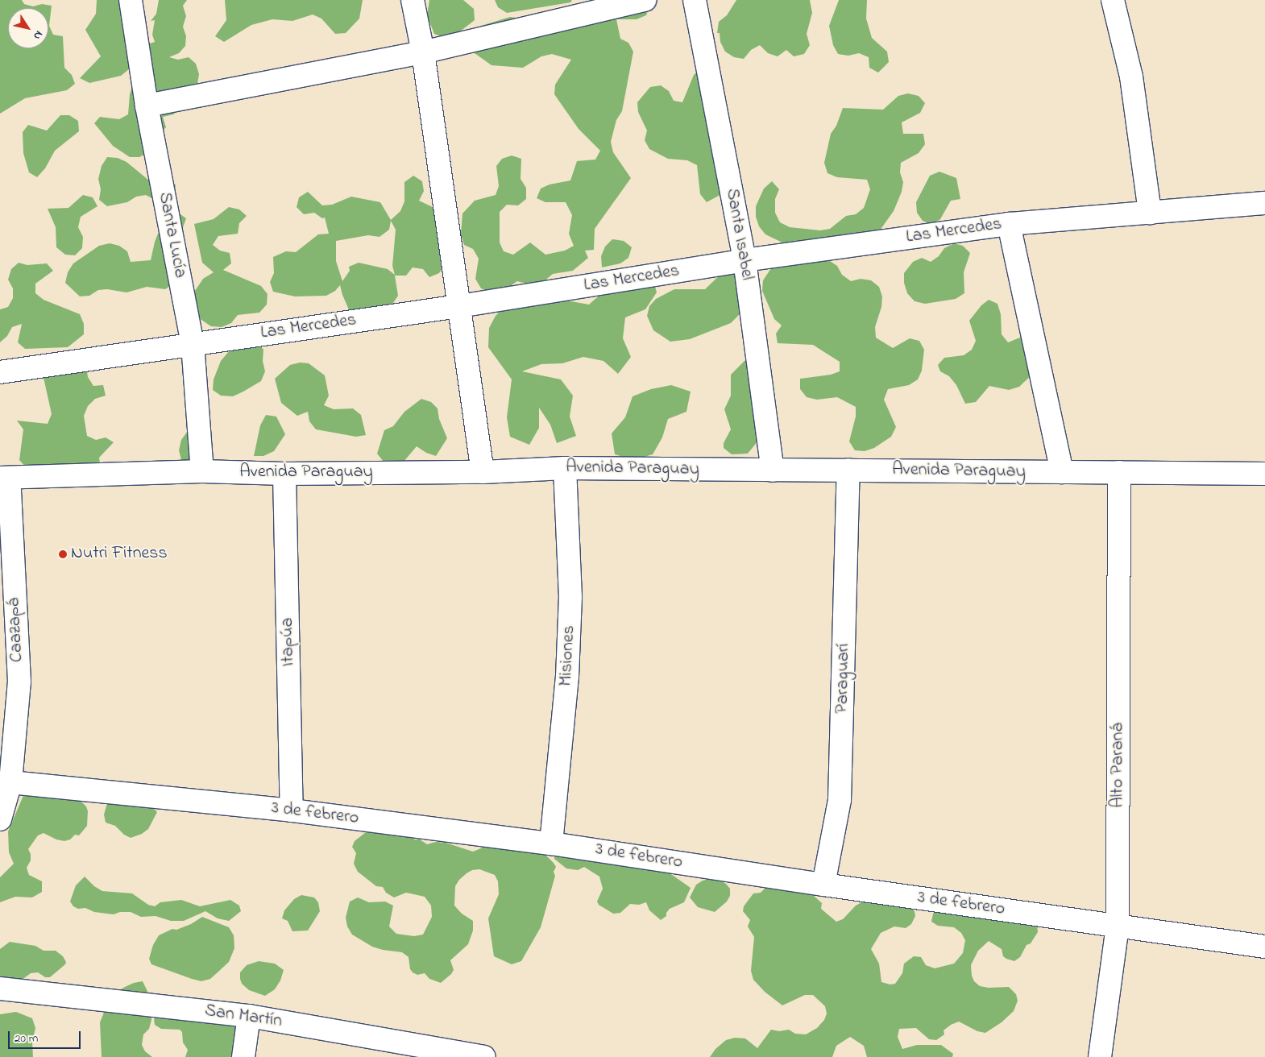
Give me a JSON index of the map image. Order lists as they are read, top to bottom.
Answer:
{
  "streets": {
    "street": [
      "Las Mercedes",
      "Santa Isabel",
      "Santa Lucía",
      "Avenida Paraguay",
      "Caazapá",
      "Itapúa",
      "Misiones",
      "Paraguarí",
      "Alto Paraná",
      "3 de febrero",
      "San Martín"
    ]
  },
  "crossings": [
    ["Las Mercedes", "Santa Isabel"],
    ["Las Mercedes", "Santa Lucía"],
    ["Santa Isabel", "Avenida Paraguay"],
    ["Santa Lucía", "Avenida Paraguay"],
    ["Avenida Paraguay", "Caazapá"],
    ["Avenida Paraguay", "Itapúa"],
    ["Avenida Paraguay", "Misiones"],
    ["Avenida Paraguay", "Paraguarí"],
    ["Avenida Paraguay", "Alto Paraná"],
    ["Caazapá", "3 de febrero"],
    ["Itapúa", "3 de febrero"],
    ["Misiones", "3 de febrero"],
    ["Paraguarí", "3 de febrero"],
    ["Alto Paraná", "3 de febrero"]
  ],
  "places": ["Nutri Fitness"],
  "scale_bar": "20 m",
  "north": "bottom right"
}
